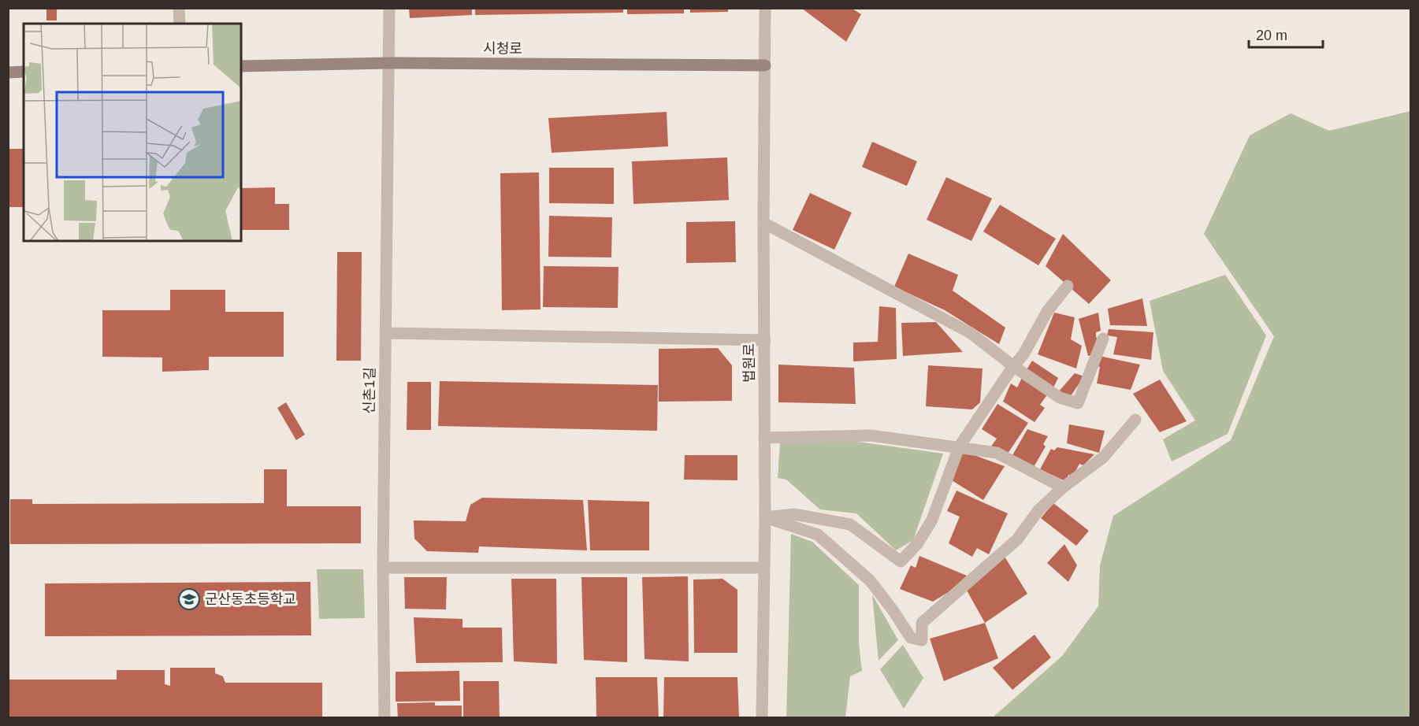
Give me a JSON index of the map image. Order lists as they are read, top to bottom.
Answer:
{
  "streets": {
    "street": ["시청로", "법원로", "신촌1길"]
  },
  "crossings": [
    ["시청로", "법원로"],
    ["시청로", "신촌1길"]
  ],
  "places": {
    "school or university": ["군산동초등학교"]
  },
  "scale_bar": "20 m"
}
